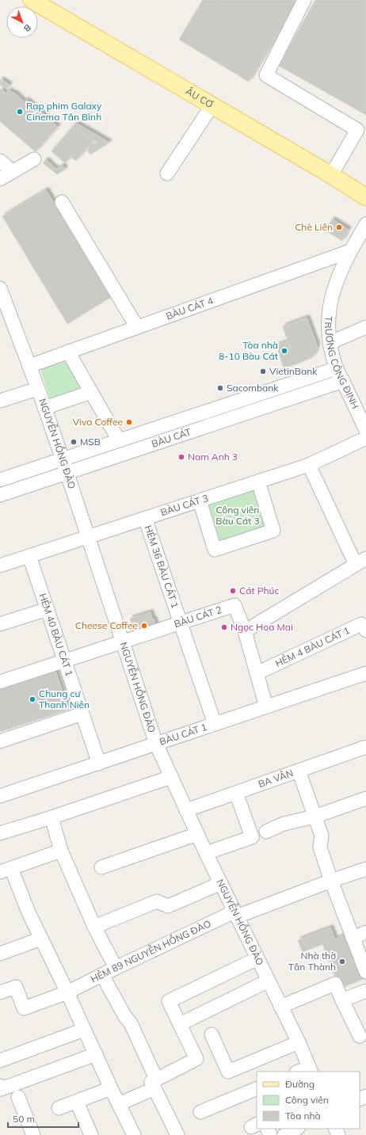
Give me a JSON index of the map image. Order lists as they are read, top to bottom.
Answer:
{
  "streets": {
    "main road": ["ÂU CƠ"],
    "street": [
      "BÀU CÁT 4",
      "TRƯƠNG CÔNG ĐỊNH",
      "BÀU CÁT",
      "NGUYỄN HỒNG ĐÀO",
      "BÀU CÁT 3",
      "HẺM 36 BÀU CÁT 1",
      "BÀU CÁT 2",
      "HẺM 40 BÀU CÁT 1",
      "HẺM 4 BÀU CÁT 1",
      "BÀU CÁT 1",
      "BA VÂN",
      "HẺM 89 NGUYỄN HỒNG ĐÀO"
    ]
  },
  "crossings": [
    ["BÀU CÁT 4", "TRƯƠNG CÔNG ĐỊNH"],
    ["BÀU CÁT 4", "NGUYỄN HỒNG ĐÀO"],
    ["TRƯƠNG CÔNG ĐỊNH", "BÀU CÁT"],
    ["TRƯƠNG CÔNG ĐỊNH", "BÀU CÁT 3"],
    ["BÀU CÁT", "NGUYỄN HỒNG ĐÀO"],
    ["NGUYỄN HỒNG ĐÀO", "BÀU CÁT 3"],
    ["NGUYỄN HỒNG ĐÀO", "BÀU CÁT 2"],
    ["NGUYỄN HỒNG ĐÀO", "BÀU CÁT 1"],
    ["NGUYỄN HỒNG ĐÀO", "BA VÂN"],
    ["NGUYỄN HỒNG ĐÀO", "HẺM 89 NGUYỄN HỒNG ĐÀO"],
    ["BÀU CÁT 3", "HẺM 36 BÀU CÁT 1"],
    ["BÀU CÁT 3", "HẺM 40 BÀU CÁT 1"],
    ["HẺM 36 BÀU CÁT 1", "BÀU CÁT 2"],
    ["HẺM 36 BÀU CÁT 1", "BÀU CÁT 1"],
    ["BÀU CÁT 2", "HẺM 40 BÀU CÁT 1"],
    ["HẺM 40 BÀU CÁT 1", "BÀU CÁT 1"]
  ],
  "parks": ["Công viên Bàu Cát 3"],
  "places": [
    "Rạp phim Galaxy Cinema Tân Bình",
    "Chè Liên",
    "Tòa nhà 8-10 Bàu Cát",
    "VietinBank",
    "Sacombank",
    "Viva Coffee",
    "MSB",
    "Nam Anh 3",
    "Cát Phúc",
    "Cheese Coffee",
    "Ngọc Hoa Mai",
    "Chung cư Thanh Niên",
    "Nhà thờ Tân Thành"
  ],
  "legend": ["Đường", "Công viên", "Tòa nhà"],
  "scale_bar": "50 m",
  "north": "bottom right"
}
